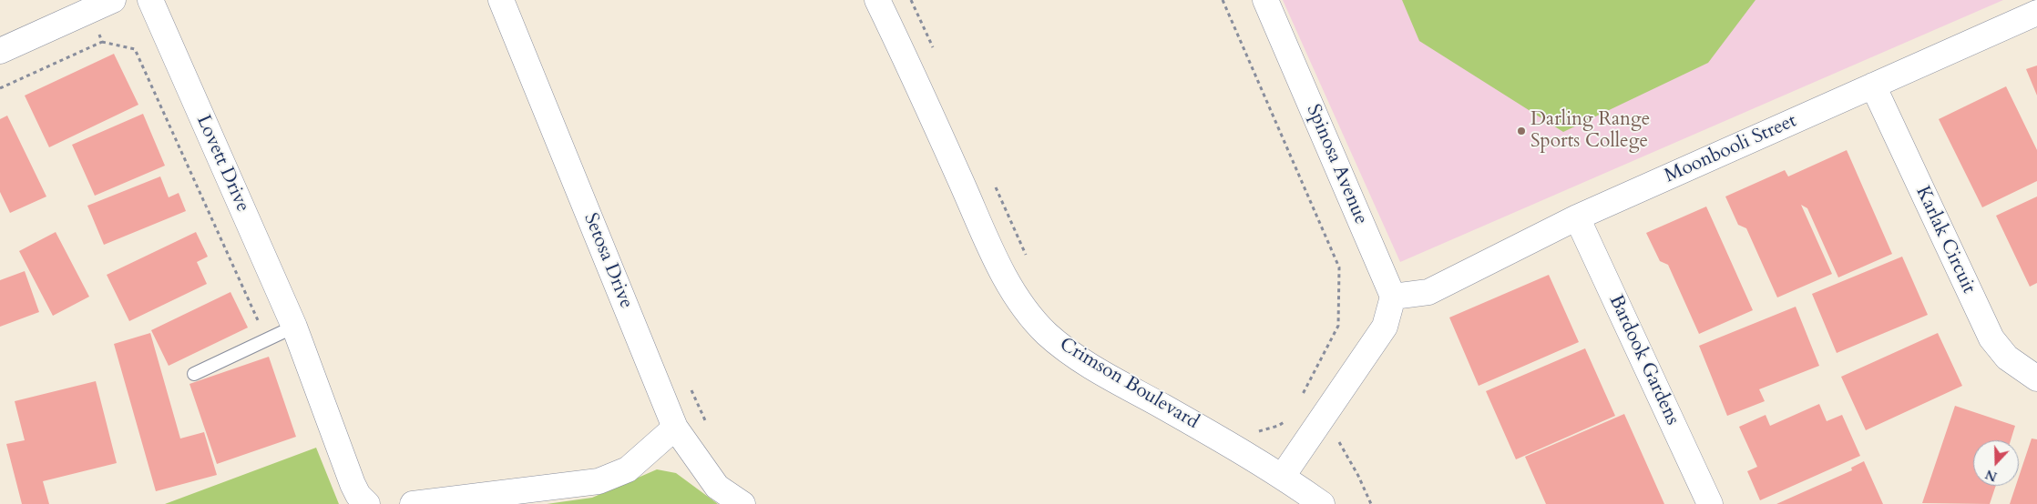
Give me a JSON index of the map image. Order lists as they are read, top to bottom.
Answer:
{
  "streets": {
    "street": [
      "Moonbooli Street",
      "Lovett Drive",
      "Spinosa Avenue",
      "Karlak Circuit",
      "Setosa Drive",
      "Bardook Gardens",
      "Crimson Boulevard"
    ]
  },
  "crossings": [
    ["Moonbooli Street", "Spinosa Avenue"],
    ["Moonbooli Street", "Karlak Circuit"],
    ["Moonbooli Street", "Bardook Gardens"]
  ],
  "places": ["Darling Range Sports College"],
  "north": "bottom"
}
